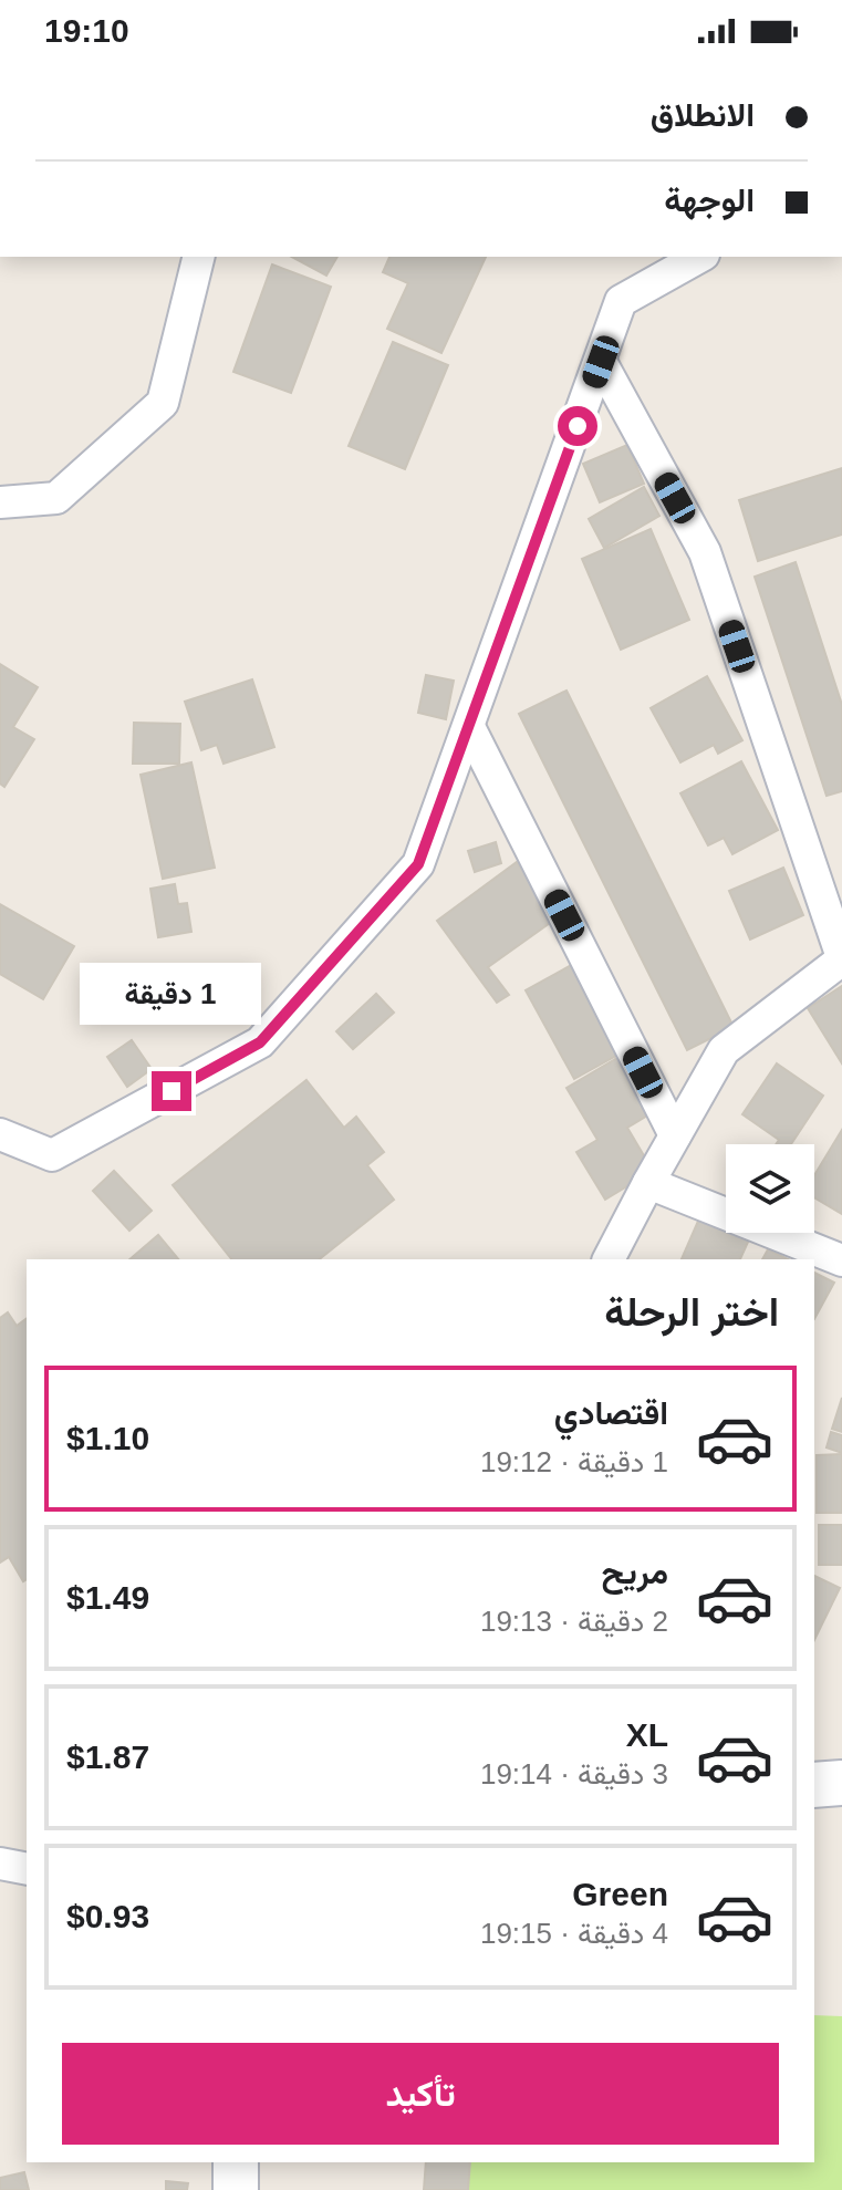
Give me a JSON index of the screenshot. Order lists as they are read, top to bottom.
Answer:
{
  "page": {
    "status": "19:10",
    "banner": ["الانطلاق", "الوجهة"],
    "bubble": "1 دقيقة",
    "heading": "اختر الرحلة",
    "list": [
      {
        "name": "اقتصادي",
        "note": "1 دقيقة · 19:12",
        "value": "$1.10"
      },
      {
        "name": "مريح",
        "note": "2 دقيقة · 19:13",
        "value": "$1.49"
      },
      {
        "name": "XL",
        "note": "3 دقيقة · 19:14",
        "value": "$1.87"
      },
      {
        "name": "Green",
        "note": "4 دقيقة · 19:15",
        "value": "$0.93"
      }
    ],
    "buttons": "تأكيد"
  }
}
